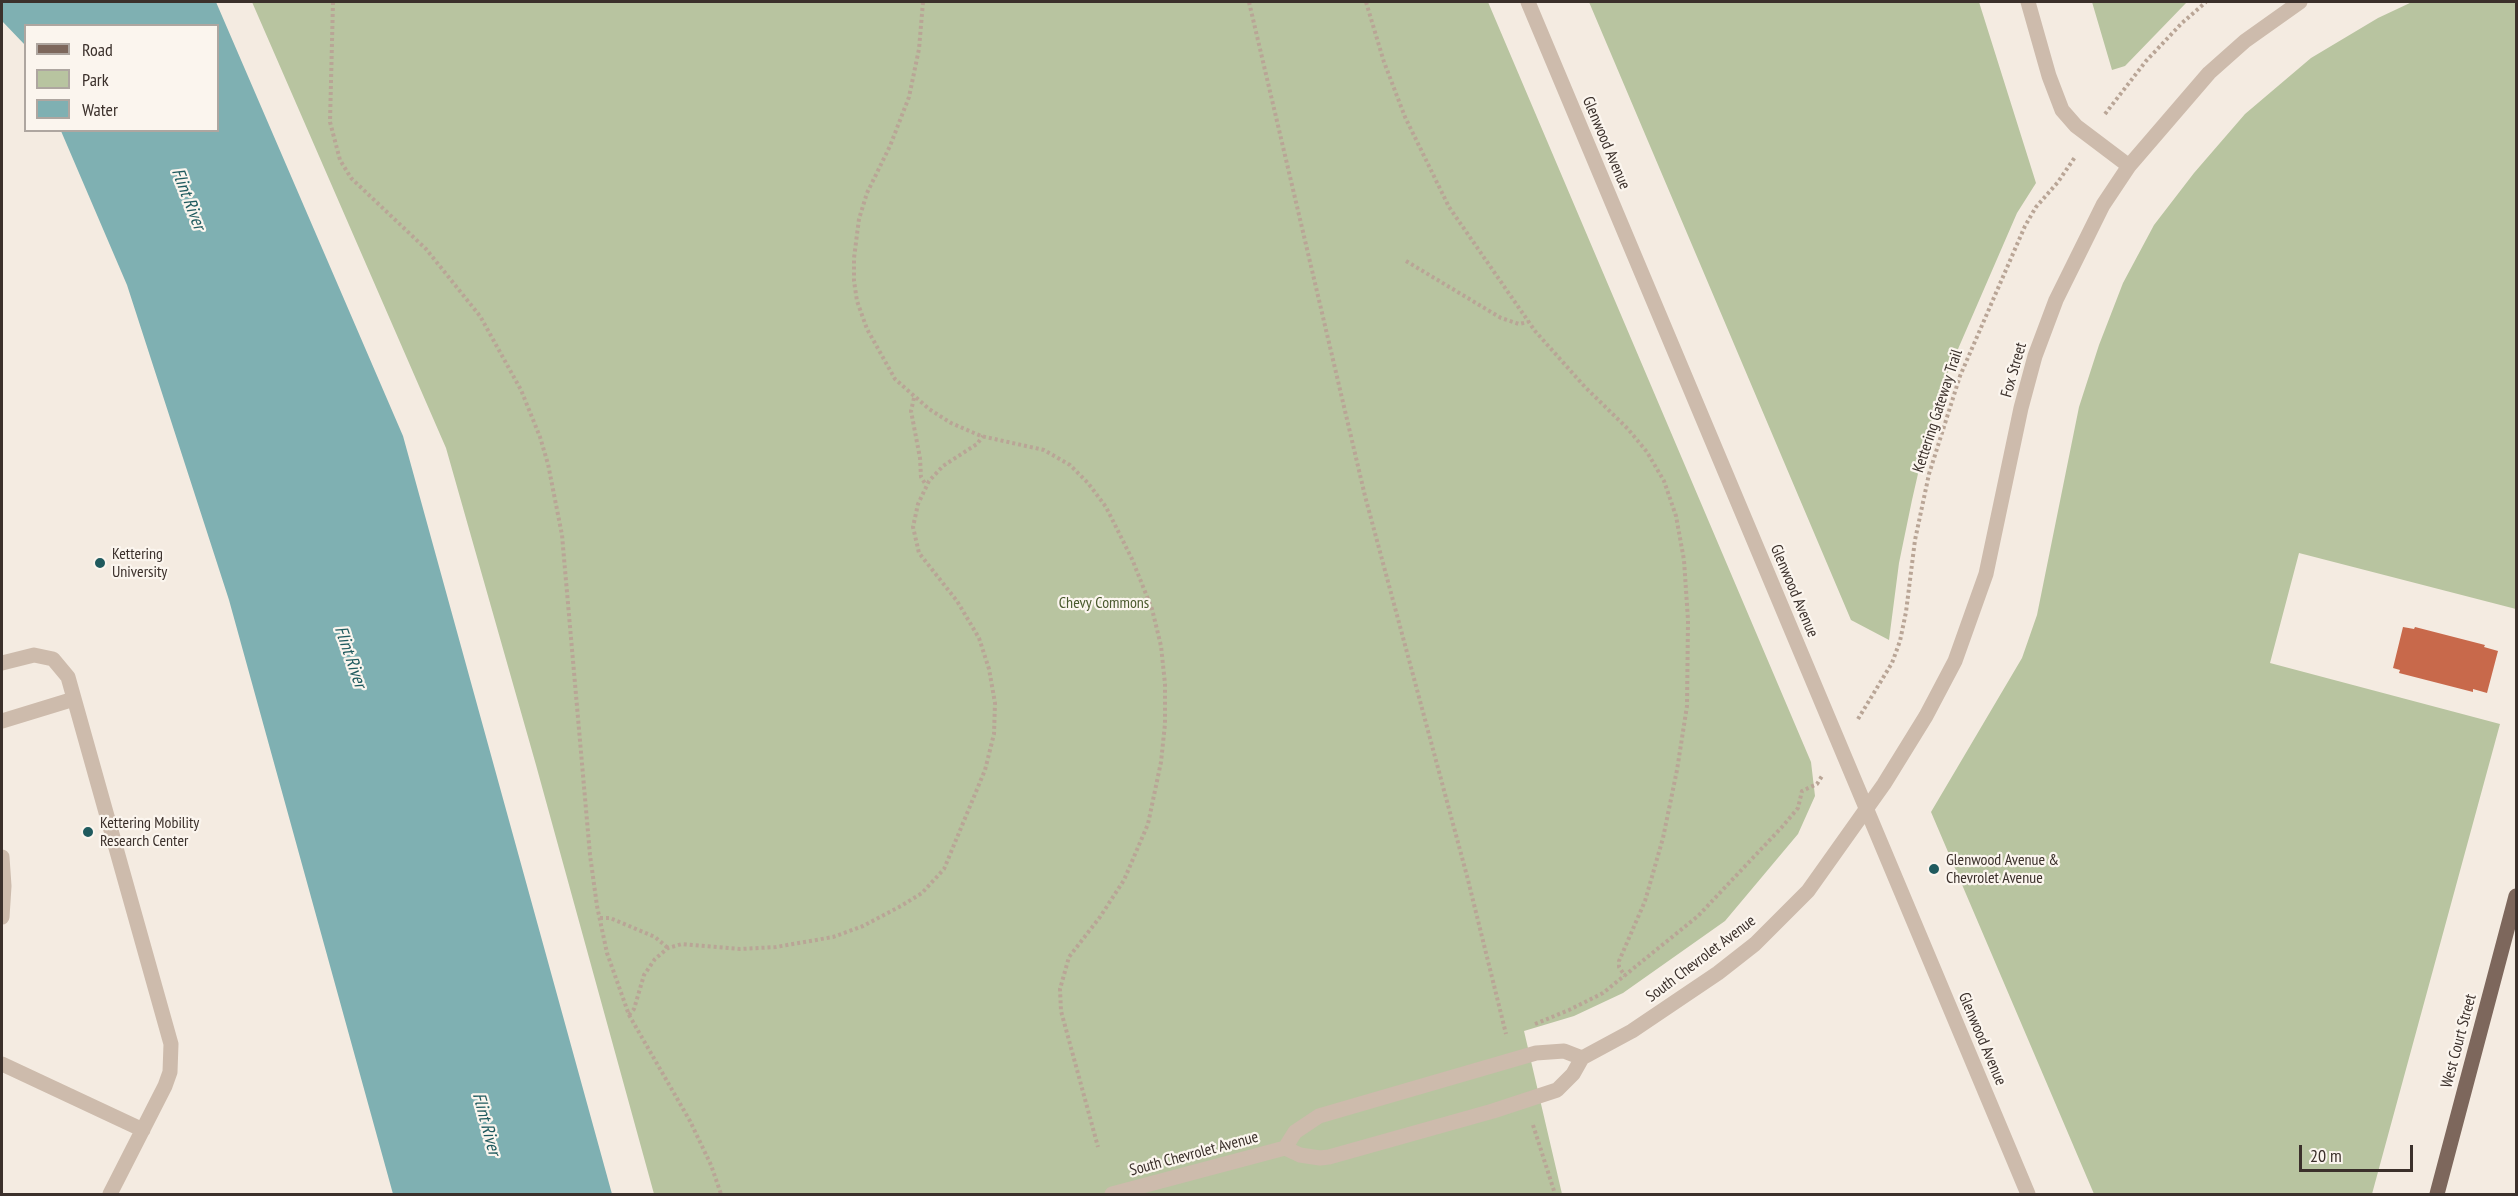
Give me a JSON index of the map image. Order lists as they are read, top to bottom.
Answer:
{
  "streets": {
    "main road": ["West Court Street"],
    "street": ["Glenwood Avenue", "Fox Street", "South Chevrolet Avenue"],
    "path": ["Kettering Gateway Trail"]
  },
  "crossings": [
    ["Glenwood Avenue", "Fox Street"],
    ["Glenwood Avenue", "South Chevrolet Avenue"],
    ["Fox Street", "South Chevrolet Avenue"]
  ],
  "water": ["Flint River"],
  "parks": ["Chevy Commons"],
  "places": ["Kettering University", "Kettering Mobility Research Center", "Glenwood Avenue & Chevrolet Avenue"],
  "legend": ["Road", "Park", "Water"],
  "scale_bar": "20 m"
}
